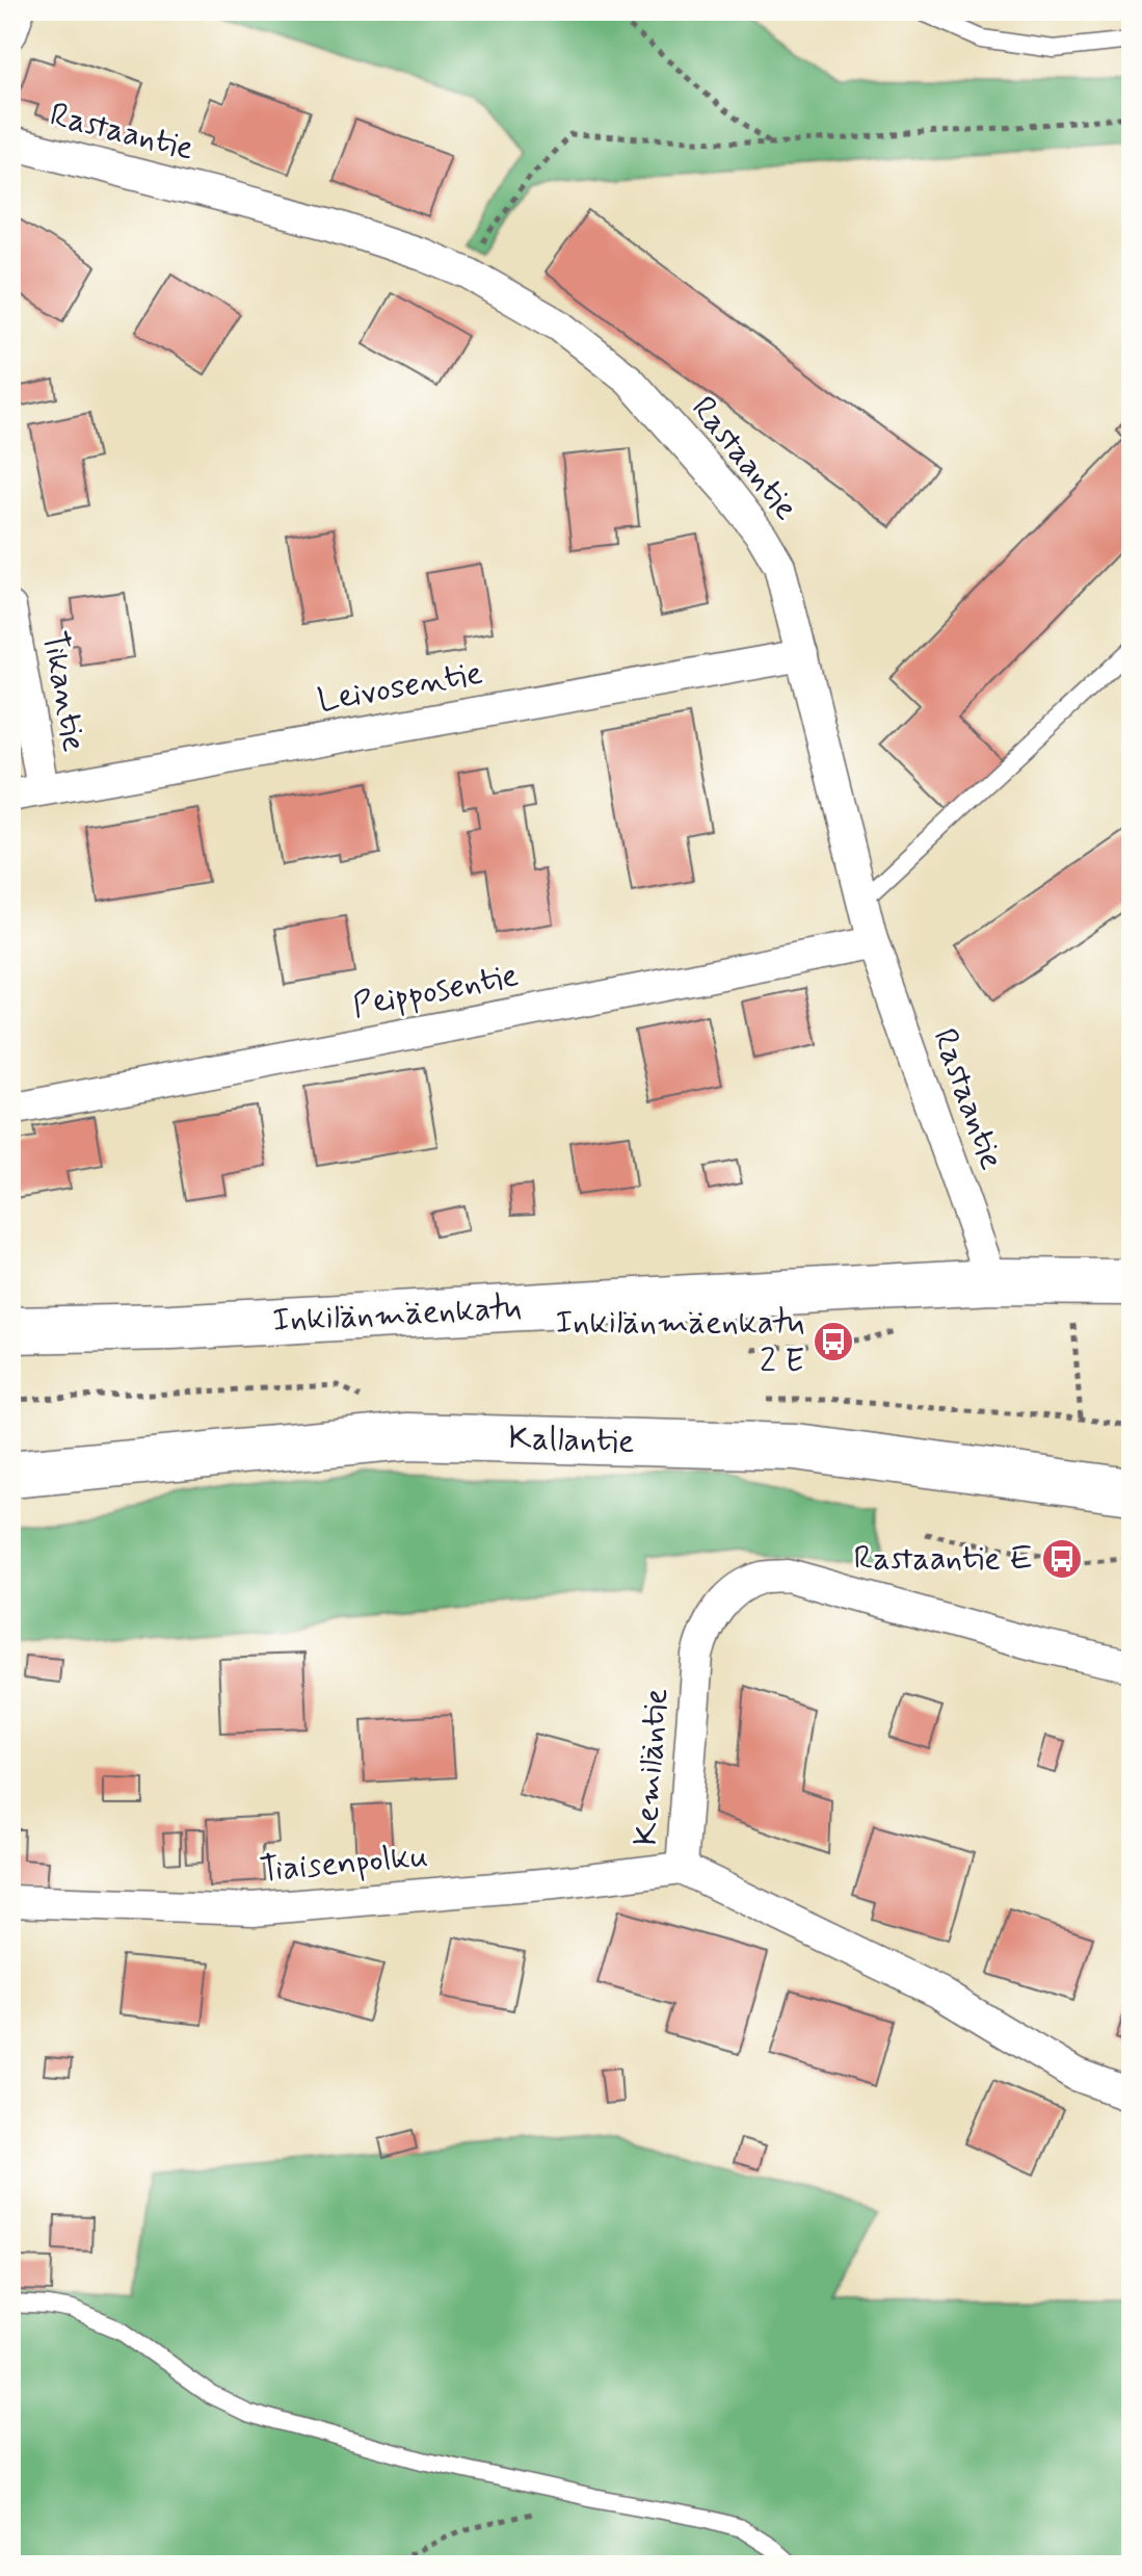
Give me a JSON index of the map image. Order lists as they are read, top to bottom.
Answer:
{
  "streets": {
    "street": [
      "Rastaantie",
      "Leivosentie",
      "Tikantie",
      "Peipposentie",
      "Inkilänmäenkatu",
      "Kallantie",
      "Kemiläntie",
      "Tiaisenpolku"
    ]
  },
  "crossings": [
    ["Rastaantie", "Leivosentie"],
    ["Rastaantie", "Peipposentie"],
    ["Rastaantie", "Inkilänmäenkatu"],
    ["Leivosentie", "Tikantie"],
    ["Kemiläntie", "Tiaisenpolku"]
  ],
  "places": {
    "bus stop": ["Inkilänmäenkatu 2 E", "Rastaantie E"]
  }
}
